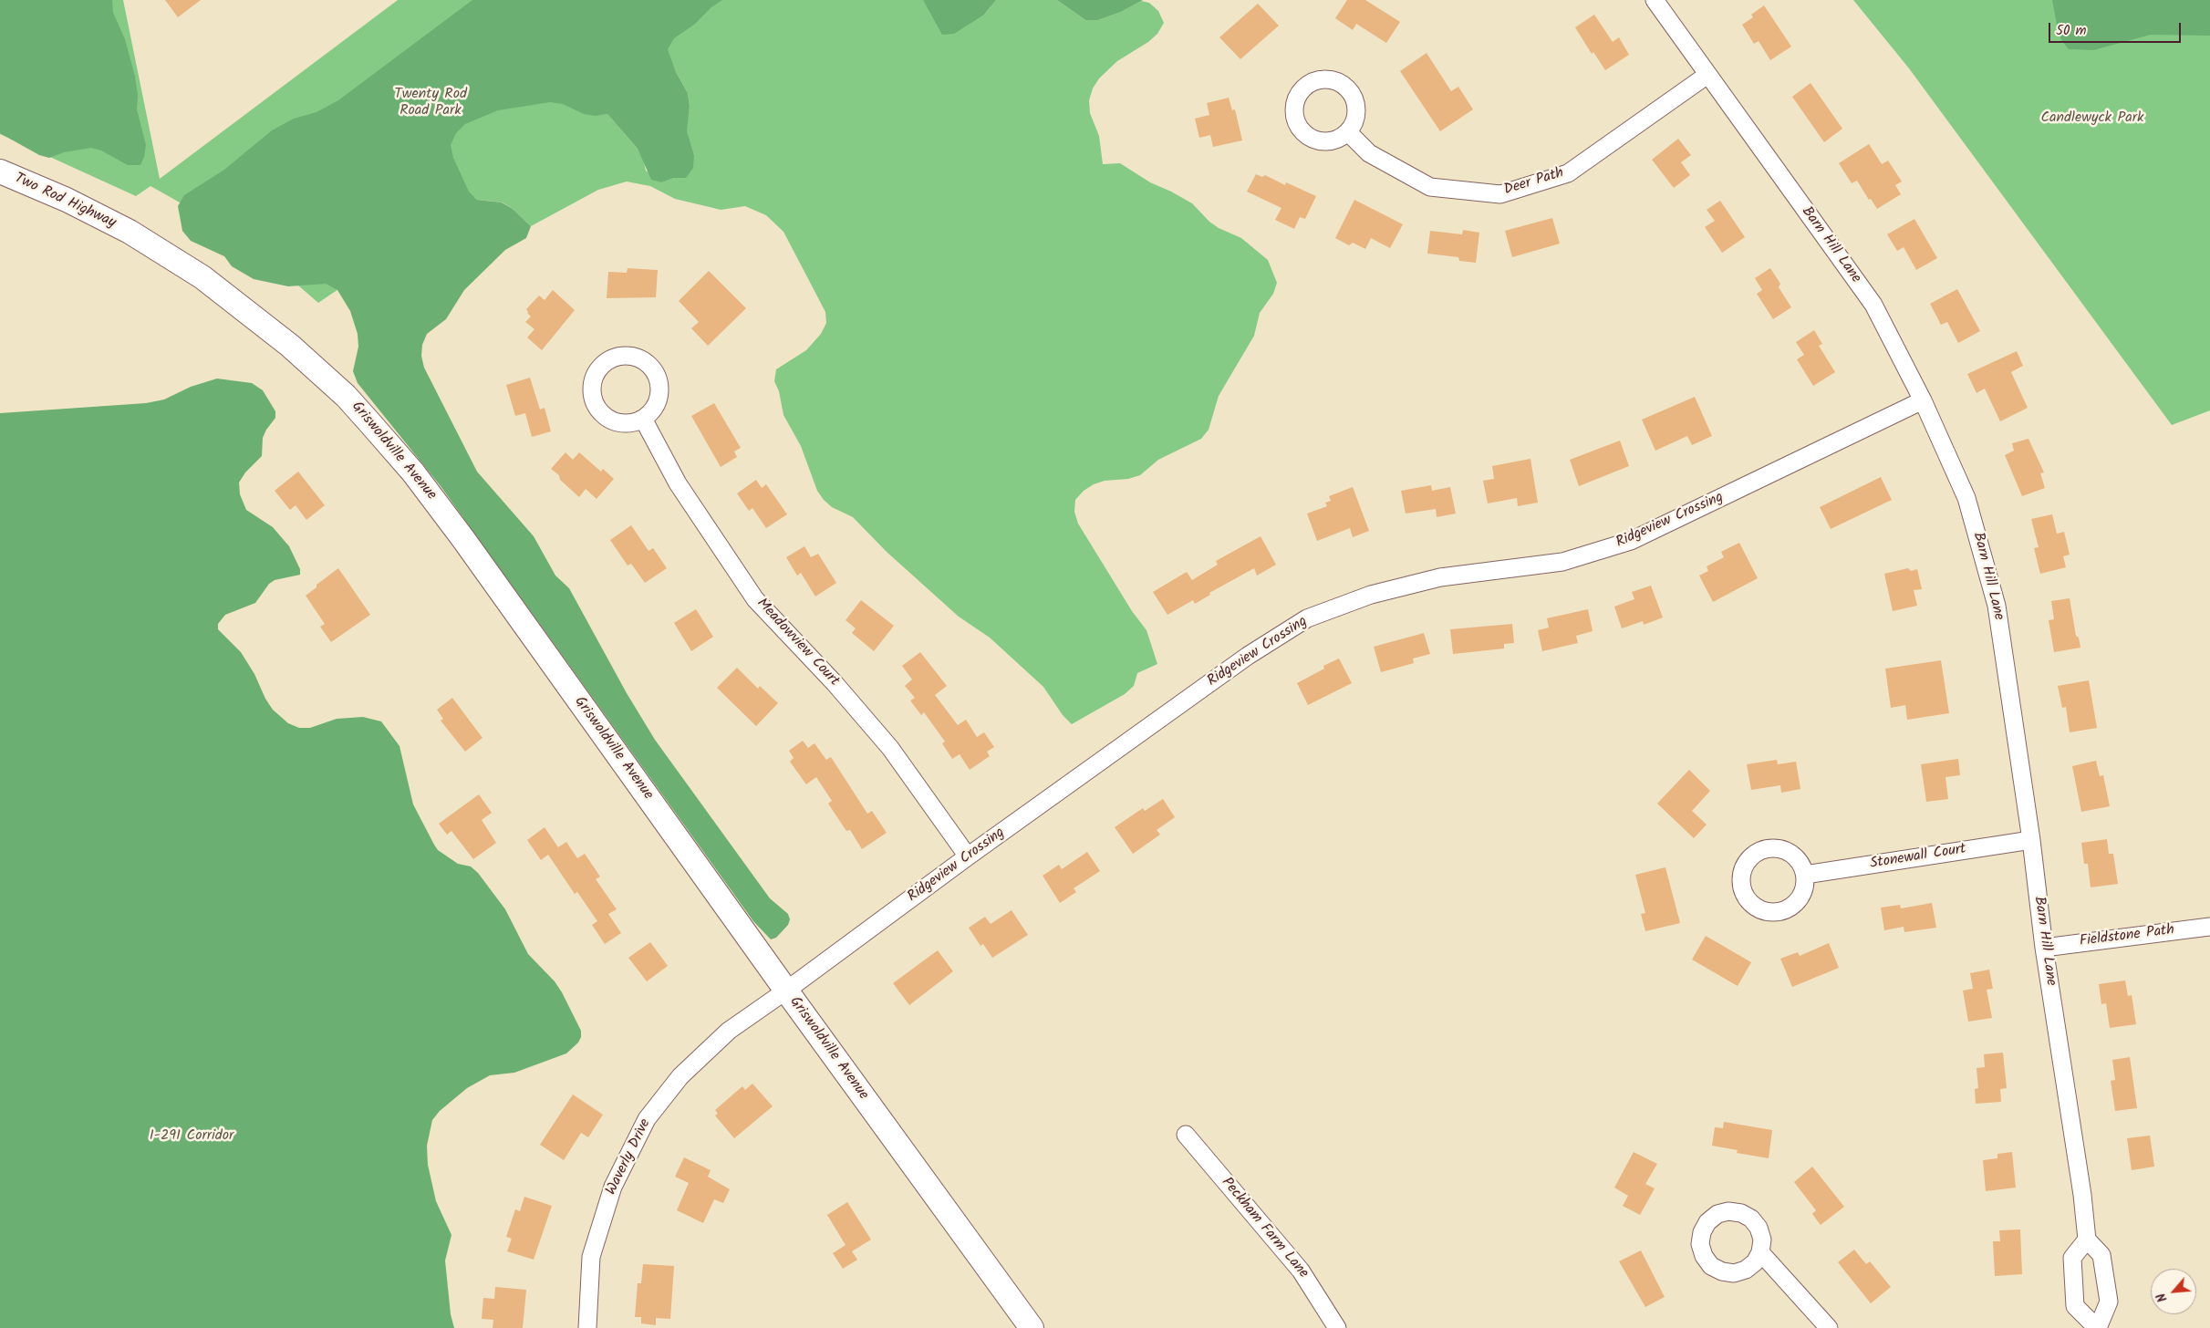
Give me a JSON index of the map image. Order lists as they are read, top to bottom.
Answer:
{
  "streets": {
    "street": [
      "Deer Path",
      "Two Rod Highway",
      "Barn Hill Lane",
      "Griswoldville Avenue",
      "Ridgeview Crossing",
      "Meadowview Court",
      "Stonewall Court",
      "Fieldstone Path",
      "Waverly Drive",
      "Peckham Farm Lane"
    ]
  },
  "crossings": [
    ["Deer Path", "Barn Hill Lane"],
    ["Two Rod Highway", "Griswoldville Avenue"],
    ["Barn Hill Lane", "Ridgeview Crossing"],
    ["Barn Hill Lane", "Stonewall Court"],
    ["Barn Hill Lane", "Fieldstone Path"],
    ["Griswoldville Avenue", "Ridgeview Crossing"],
    ["Griswoldville Avenue", "Waverly Drive"],
    ["Ridgeview Crossing", "Meadowview Court"],
    ["Ridgeview Crossing", "Waverly Drive"]
  ],
  "parks": ["Twenty Rod Road Park", "Candlewyck Park", "I-291 Corridor"],
  "scale_bar": "50 m",
  "north": "bottom left"
}
